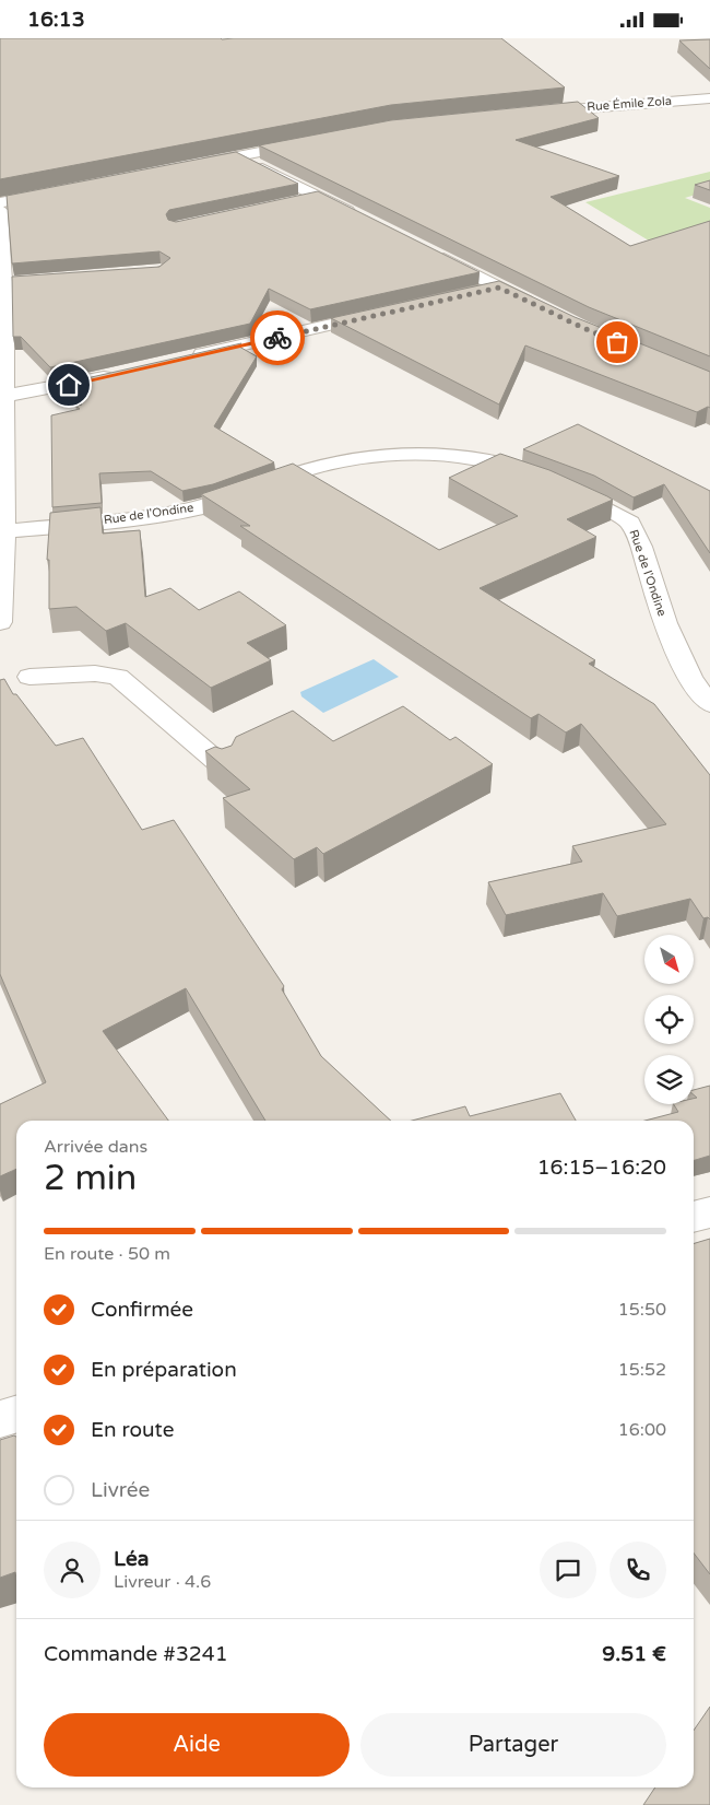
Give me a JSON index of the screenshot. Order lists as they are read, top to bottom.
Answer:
{
  "streets": {
    "street": ["Rue Émile Zola", "Rue de l'Ondine"]
  },
  "north": "bottom right",
  "page": {
    "status": "16:13",
    "heading": ["2 min", "Arrivée dans", "16:15–16:20"],
    "panel": [
      "Léa",
      "Livreur · 4.6",
      "Commande #3241",
      "9.51 €"
    ],
    "bar": "En route · 50 m",
    "list": [
      ["Confirmée", "15:50"],
      ["En préparation", "15:52"],
      ["En route", "16:00"],
      "Livrée"
    ],
    "buttons": ["Aide", "Partager"]
  }
}
